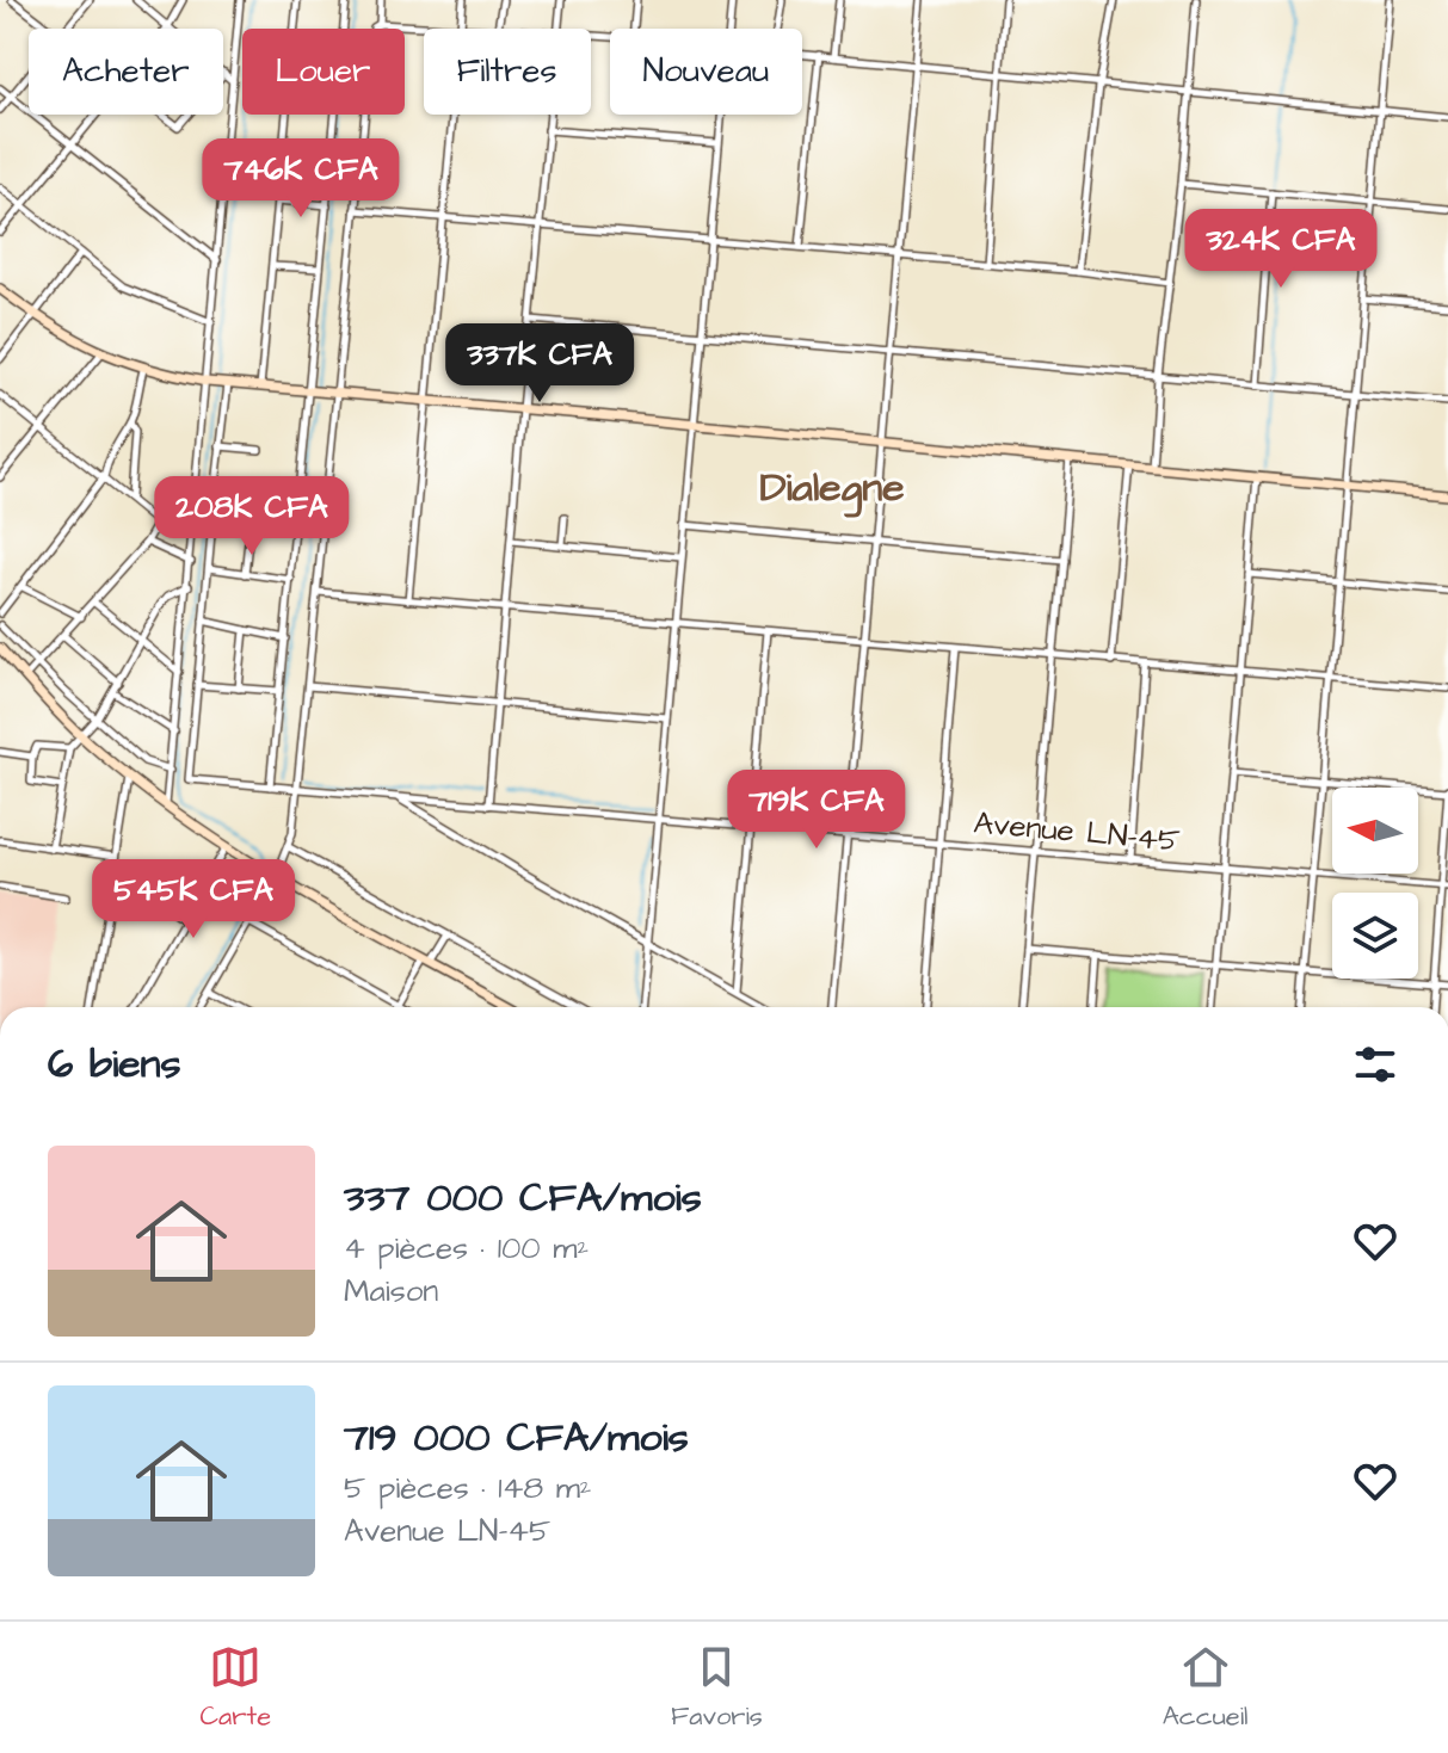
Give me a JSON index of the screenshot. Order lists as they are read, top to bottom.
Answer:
{
  "streets": {
    "street": ["Avenue LN-45"]
  },
  "districts": ["Dialegne"],
  "north": "left",
  "page": {
    "chip": [
      "Acheter",
      "Louer",
      "Filtres",
      "Nouveau"
    ],
    "price": [
      "746K CFA",
      "324K CFA",
      "337K CFA",
      "208K CFA",
      "719K CFA",
      "545K CFA"
    ],
    "heading": "6 biens",
    "list": [
      {
        "name": "337 000 CFA/mois",
        "note": "4 pièces · 100 m² · Maison"
      },
      {
        "name": "719 000 CFA/mois",
        "note": "5 pièces · 148 m² · Avenue LN-45"
      }
    ],
    "tabs": ["Carte", "Favoris", "Accueil"]
  }
}
